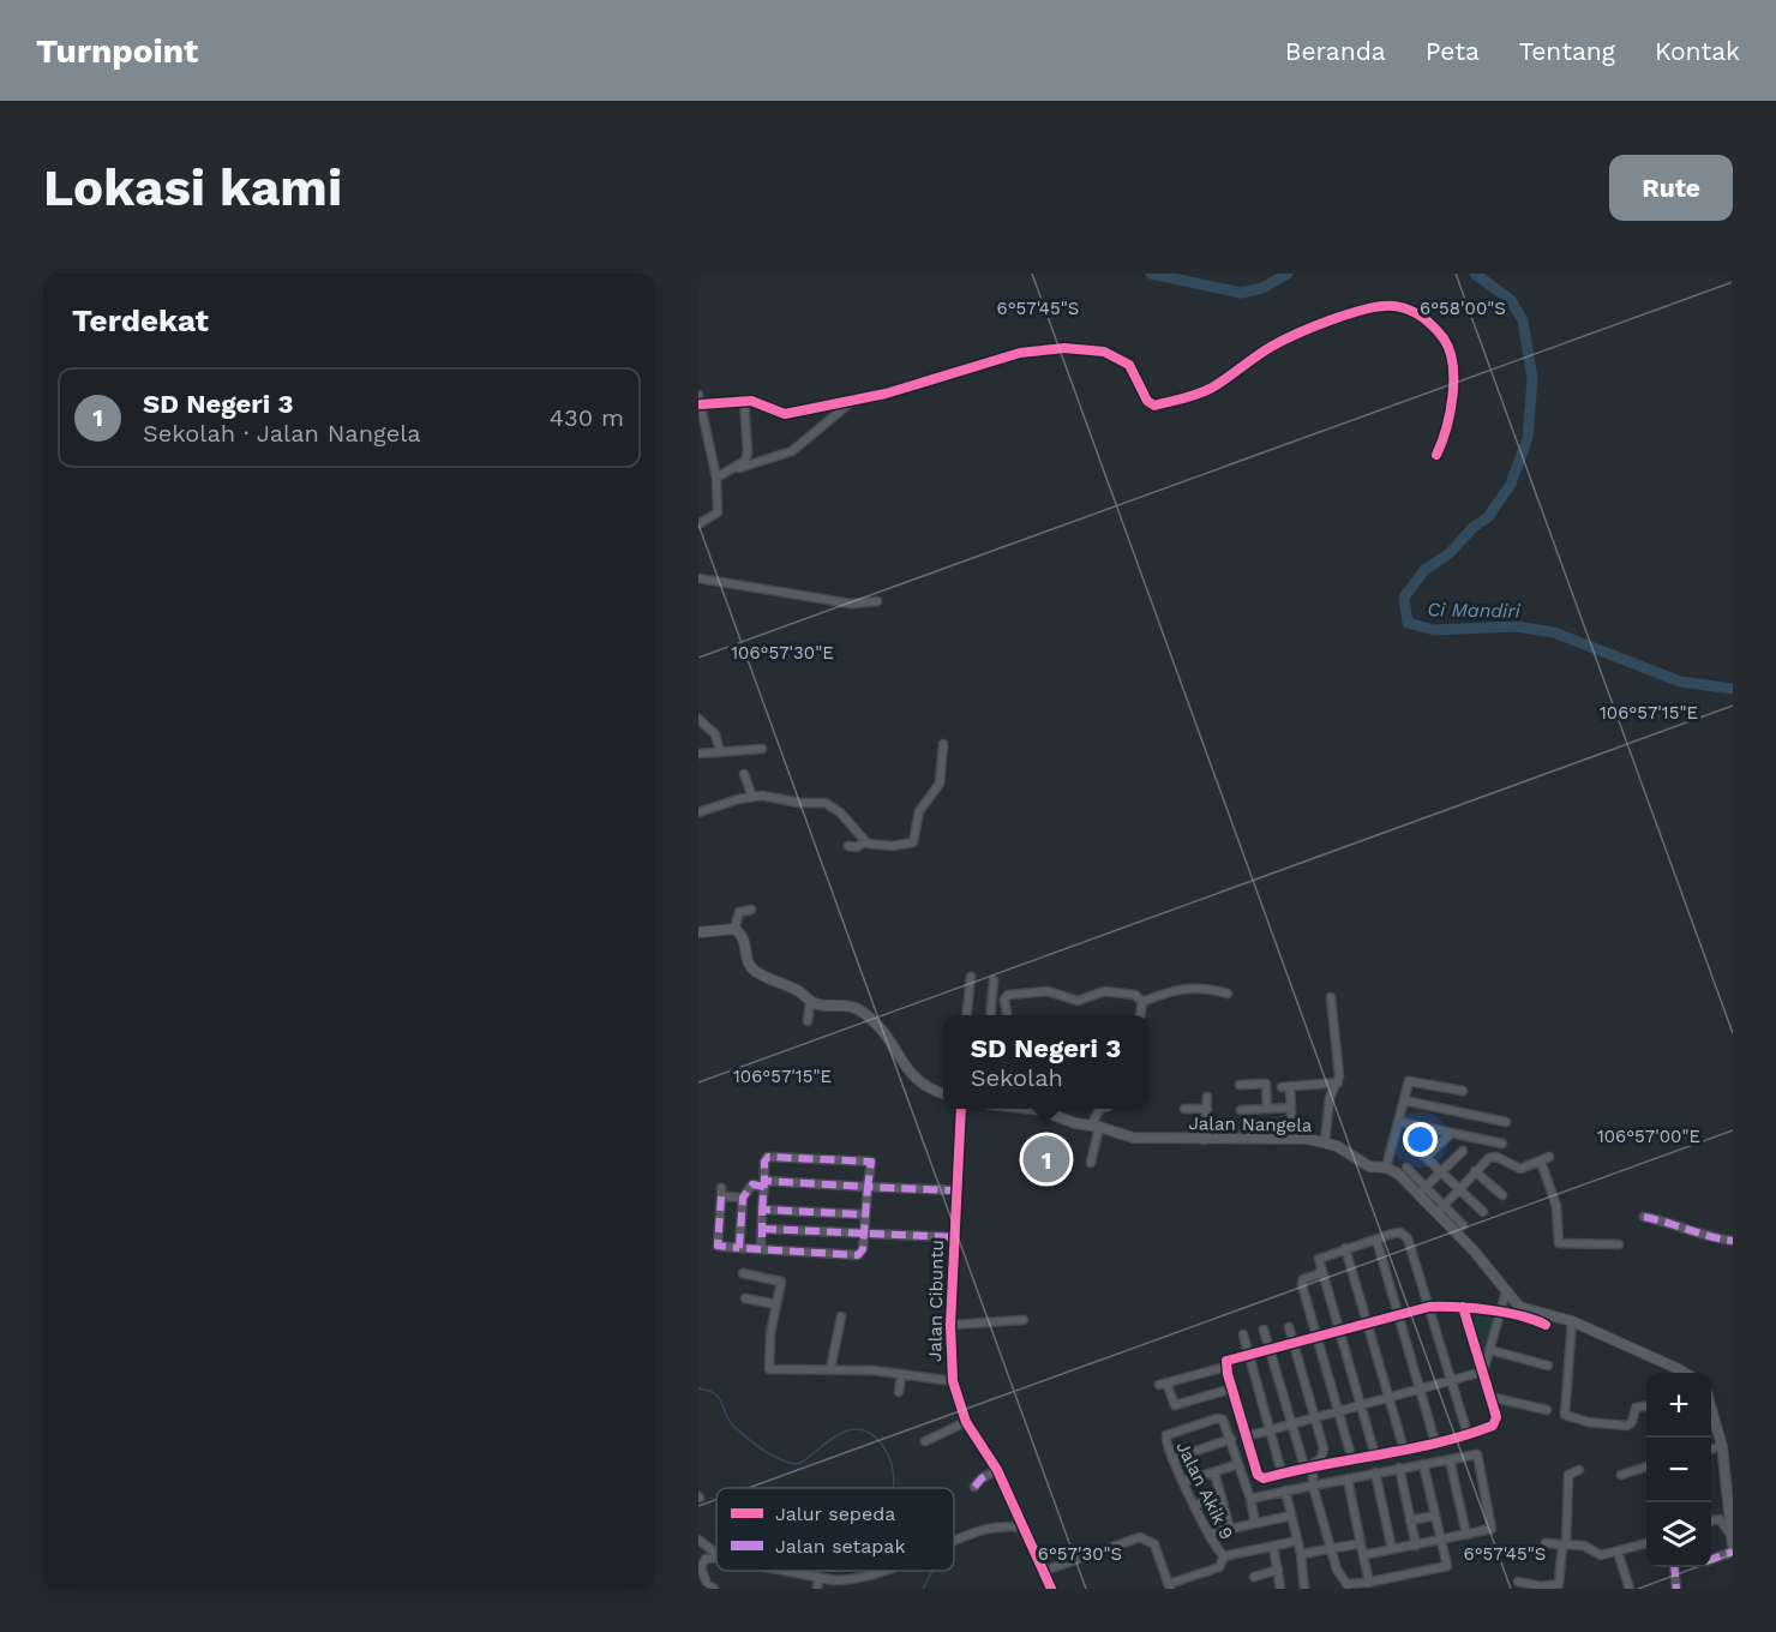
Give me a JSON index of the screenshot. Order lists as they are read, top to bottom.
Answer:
{
  "streets": {
    "main road": ["Jalan Nangela"],
    "street": ["Jalan Cibuntu", "Jalan Akik 9"]
  },
  "water": ["Ci Mandiri"],
  "legend": ["Jalur sepeda", "Jalan setapak"],
  "page": {
    "header": "Turnpoint",
    "nav": [
      "Beranda",
      "Peta",
      "Tentang",
      "Kontak"
    ],
    "buttons": "Rute",
    "title": "Lokasi kami",
    "heading": "Terdekat",
    "list": [
      {
        "mark": "1",
        "name": "SD Negeri 3",
        "note": "Sekolah · Jalan Nangela",
        "value": "430 m"
      }
    ],
    "popup": ["SD Negeri 3", "Sekolah"],
    "pins": "1",
    "map_buttons": ["+", "−"]
  },
  "coordinates": [
    "6°57'45\"S",
    "6°58'00\"S",
    "106°57'30\"E",
    "106°57'15\"E",
    "106°57'00\"E",
    "6°57'30\"S"
  ]
}
